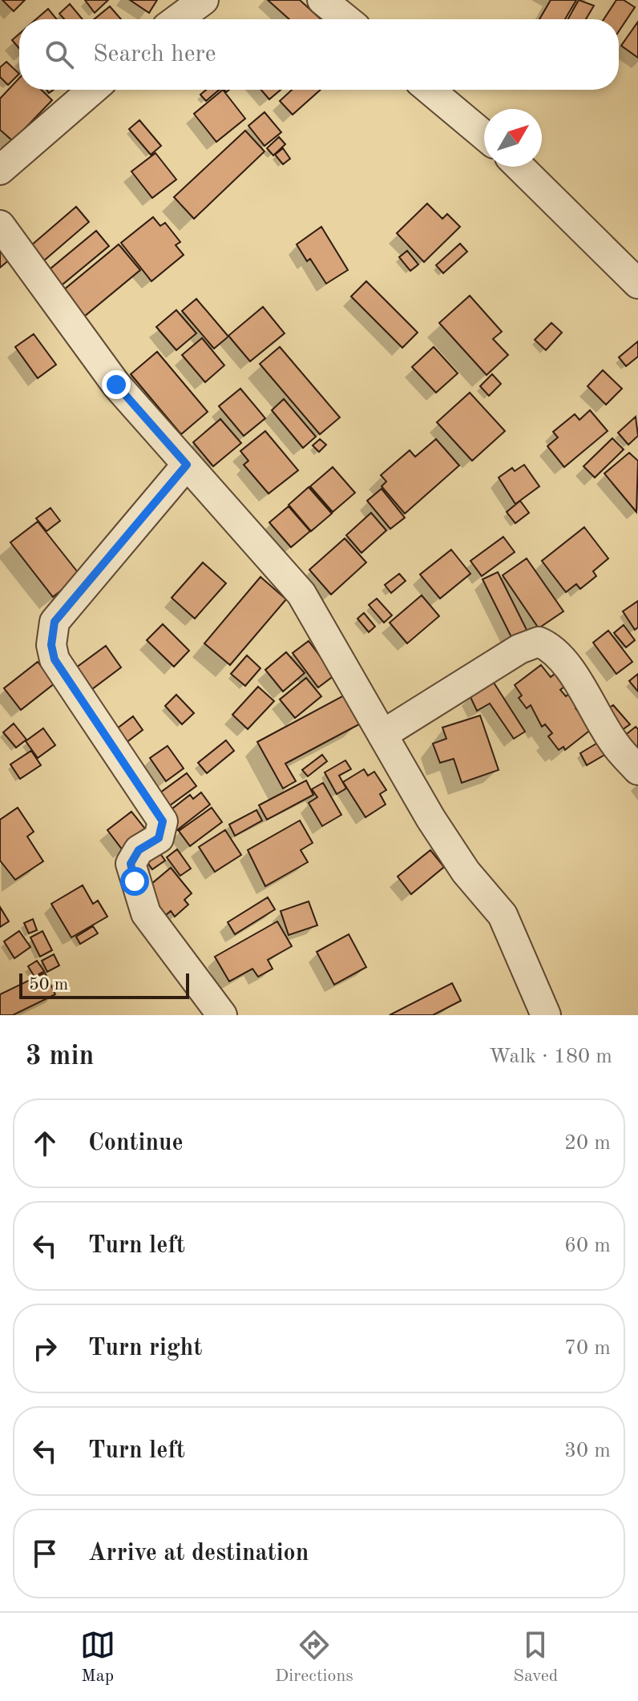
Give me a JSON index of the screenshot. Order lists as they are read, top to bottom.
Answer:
{
  "scale_bar": "50 m",
  "north": "top right",
  "page": {
    "search": "Search here",
    "scale": "50 m",
    "heading": ["3 min", "Walk · 180 m"],
    "list": [
      ["Continue", "20 m"],
      ["Turn left", "60 m"],
      ["Turn right", "70 m"],
      ["Turn left", "30 m"],
      "Arrive at destination"
    ],
    "nav": ["Map", "Directions", "Saved"]
  }
}
